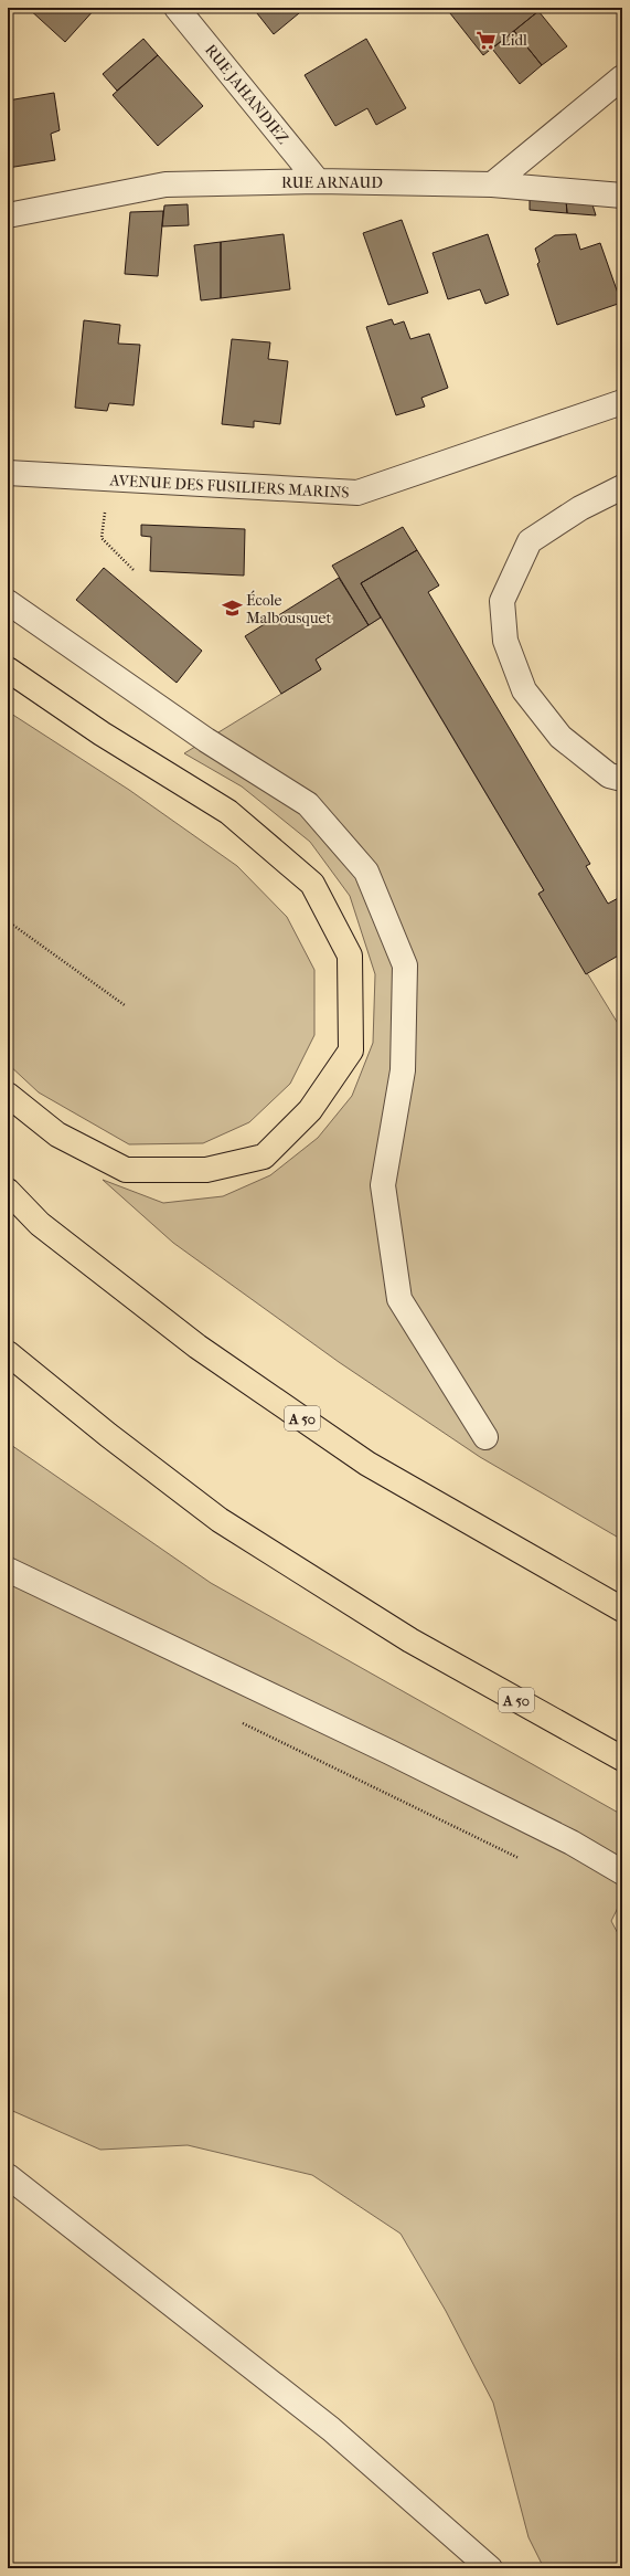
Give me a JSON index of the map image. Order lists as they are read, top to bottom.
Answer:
{
  "streets": {
    "highway": ["A 50"],
    "street": ["RUE JAHANDIEZ", "RUE ARNAUD", "AVENUE DES FUSILIERS MARINS"]
  },
  "crossings": [
    ["RUE JAHANDIEZ", "RUE ARNAUD"]
  ],
  "places": {
    "supermarket": ["Lidl"],
    "school or university": ["École Malbousquet"]
  }
}
